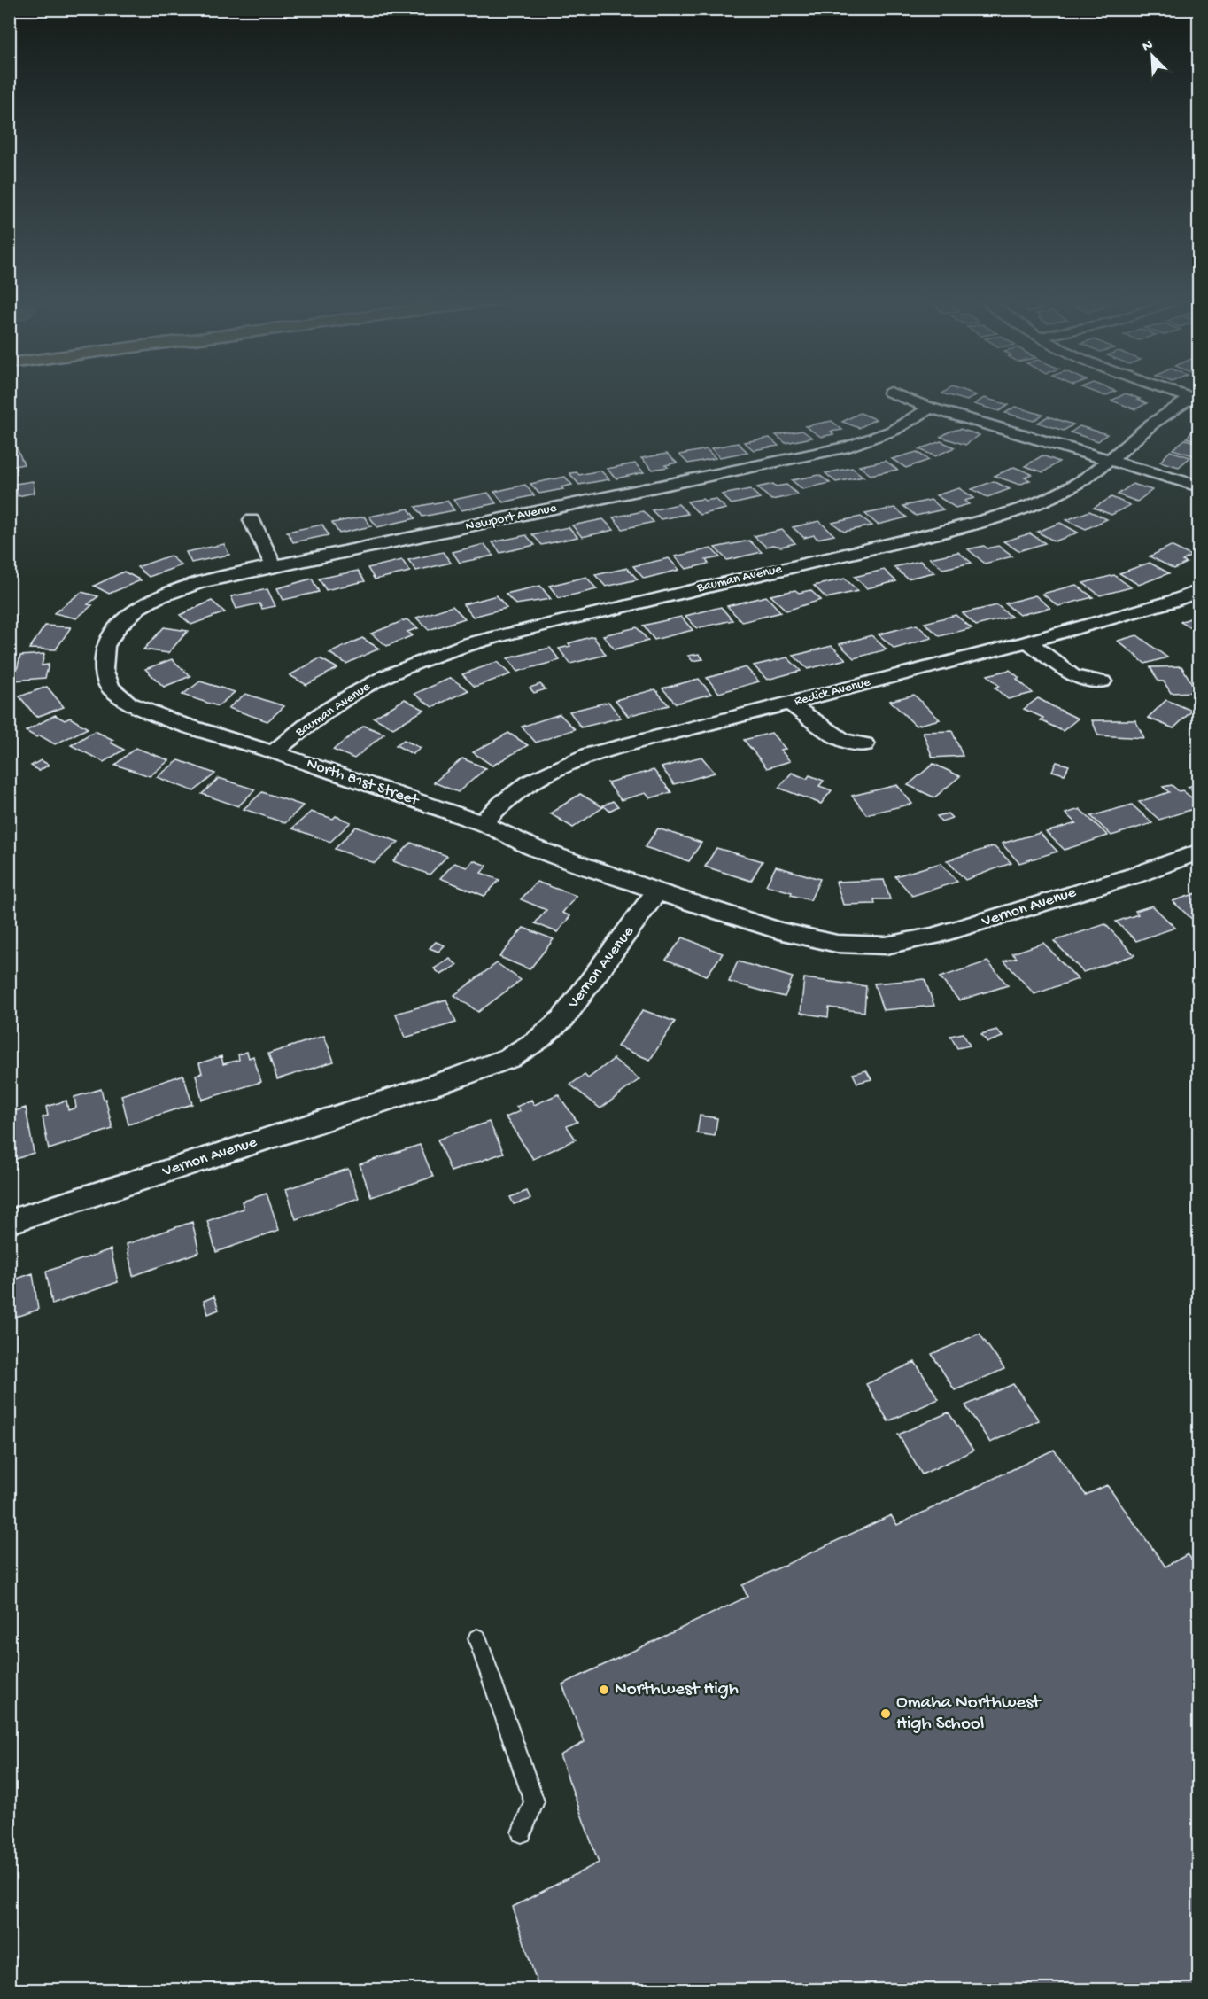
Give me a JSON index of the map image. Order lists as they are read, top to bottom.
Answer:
{
  "streets": {
    "street": [
      "Newport Avenue",
      "Bauman Avenue",
      "Redick Avenue",
      "North 81st Street",
      "Vernon Avenue"
    ]
  },
  "crossings": [
    ["Newport Avenue", "North 81st Street"],
    ["Bauman Avenue", "North 81st Street"],
    ["Redick Avenue", "North 81st Street"],
    ["North 81st Street", "Vernon Avenue"]
  ],
  "places": ["Northwest High", "Omaha Northwest High School"],
  "north": "top left"
}
